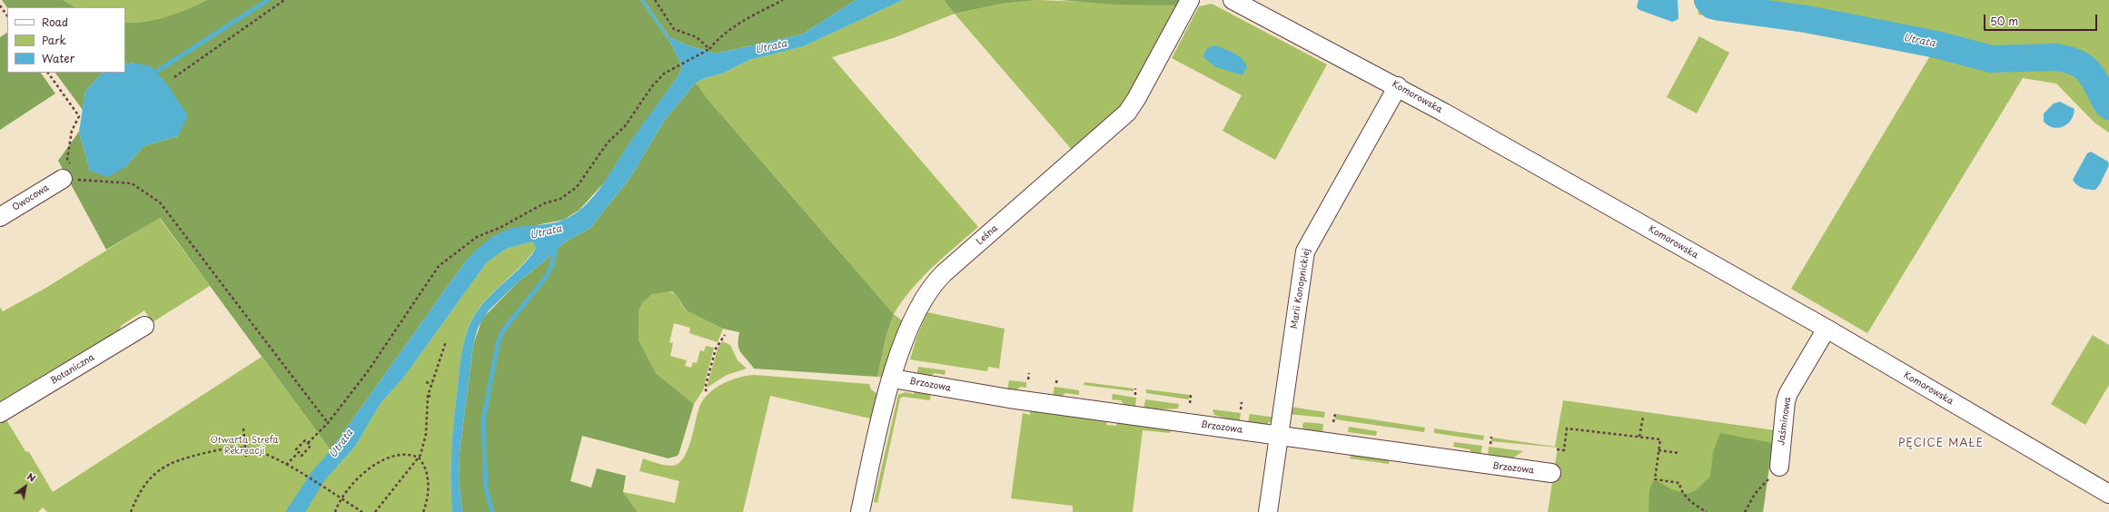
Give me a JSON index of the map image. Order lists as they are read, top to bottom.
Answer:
{
  "streets": {
    "street": [
      "Komorowska",
      "Owocowa",
      "Leśna",
      "Marii Konopnickiej",
      "Botaniczna",
      "Brzozowa",
      "Jaśminowa"
    ]
  },
  "crossings": [
    ["Komorowska", "Marii Konopnickiej"],
    ["Komorowska", "Jaśminowa"],
    ["Leśna", "Brzozowa"],
    ["Marii Konopnickiej", "Brzozowa"]
  ],
  "districts": ["PĘCICE MAŁE"],
  "water": ["Utrata"],
  "parks": ["Otwarta Strefa Rekreacji"],
  "legend": ["Road", "Park", "Water"],
  "scale_bar": "50 m",
  "north": "top right"
}
